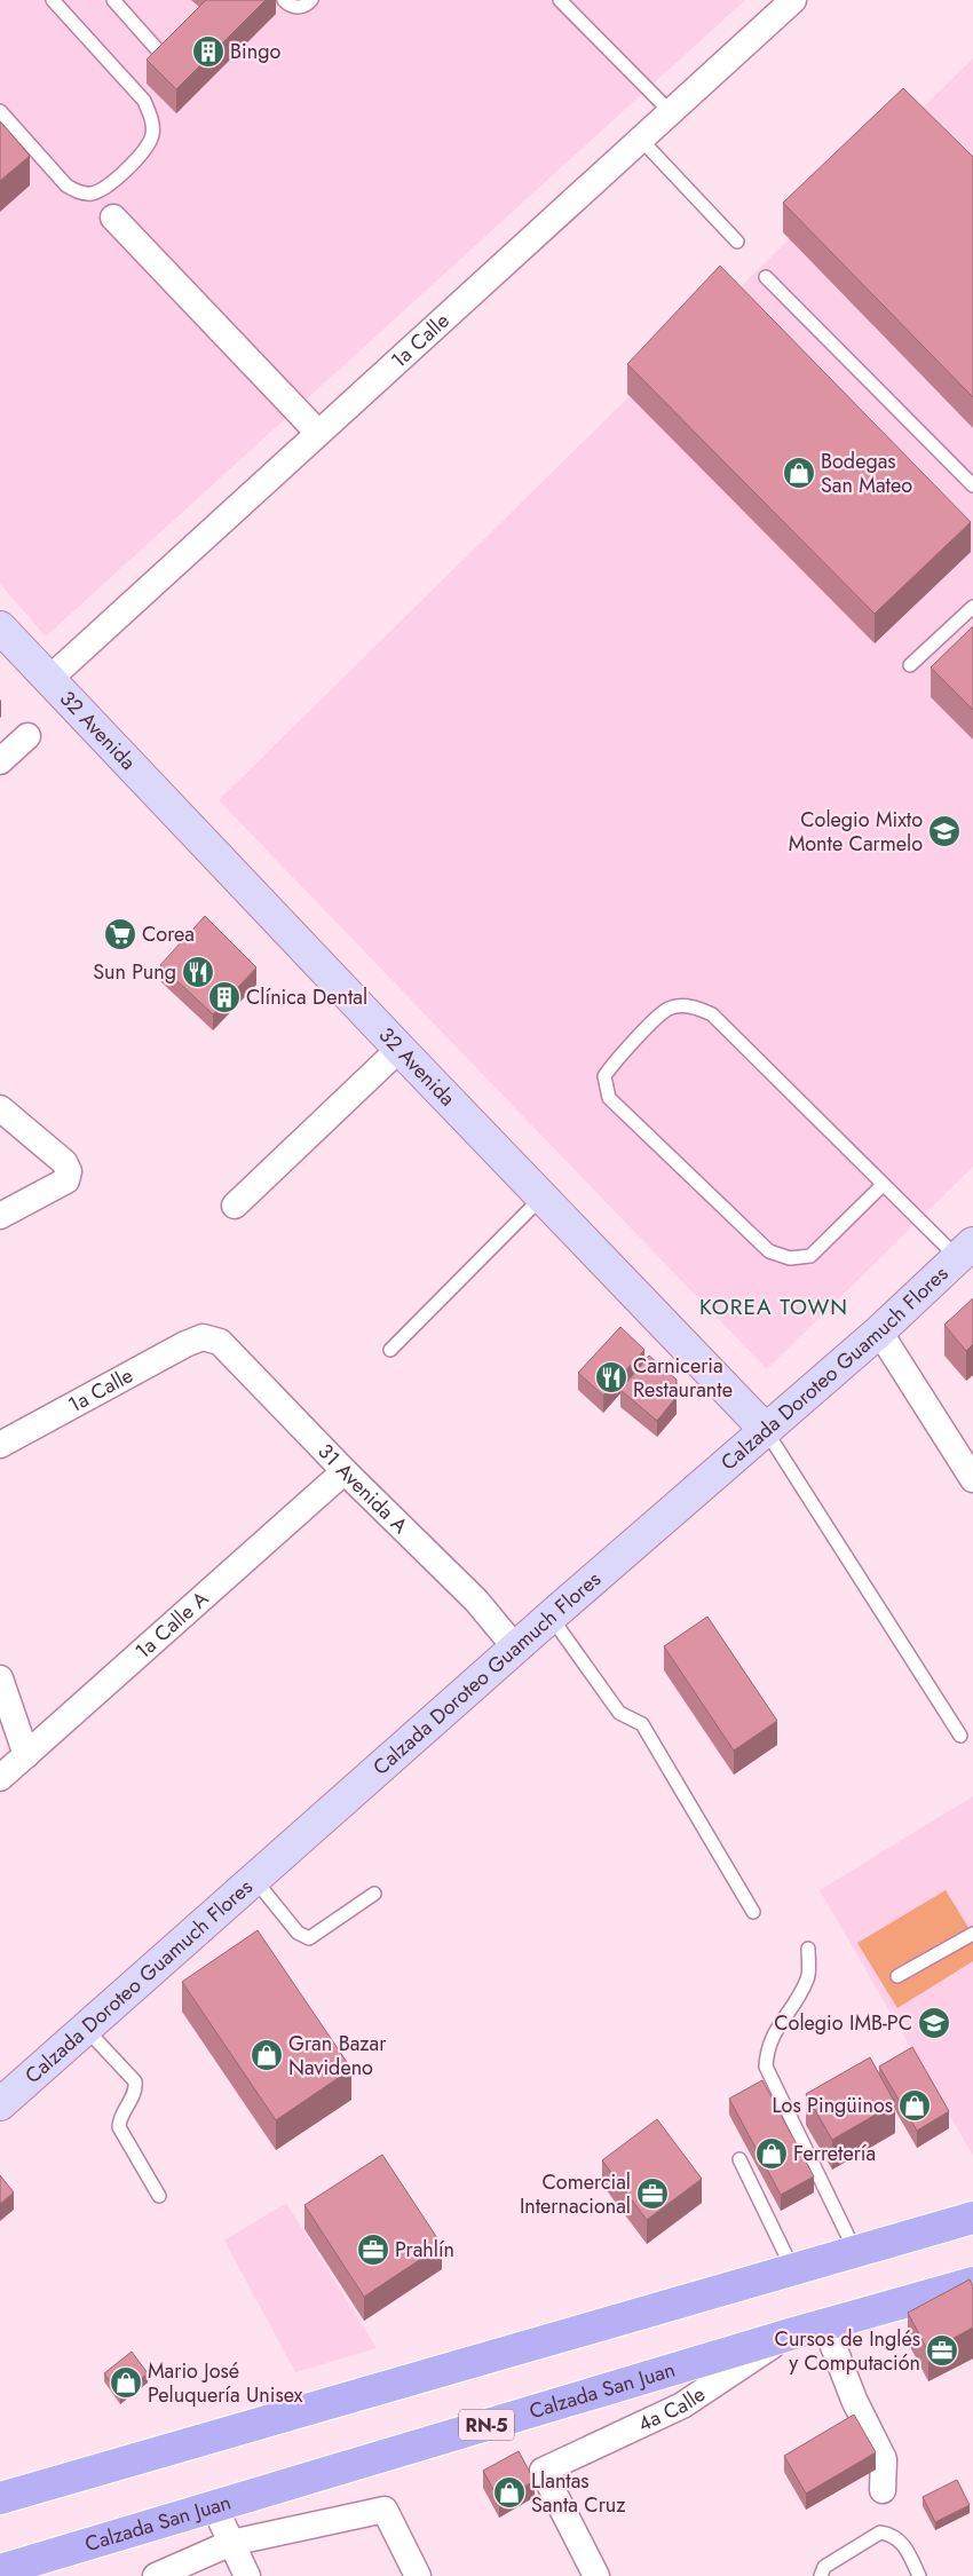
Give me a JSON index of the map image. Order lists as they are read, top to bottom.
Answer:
{
  "streets": {
    "main road": [
      "32 Avenida",
      "Calzada Doroteo Guamuch Flores",
      "Calzada San Juan",
      "RN-5"
    ],
    "street": [
      "1a Calle",
      "31 Avenida A",
      "1a Calle A",
      "4a Calle"
    ]
  },
  "crossings": [
    ["1a Calle", "32 Avenida"],
    ["1a Calle", "31 Avenida A"],
    ["32 Avenida", "Calzada Doroteo Guamuch Flores"],
    ["Calzada Doroteo Guamuch Flores", "31 Avenida A"],
    ["31 Avenida A", "1a Calle A"],
    ["Calzada San Juan", "4a Calle"]
  ],
  "districts": ["KOREA TOWN"],
  "places": {
    "building": ["Bingo", "Clínica Dental"],
    "shop": [
      "Bodegas San Mateo",
      "Gran Bazar Navideno",
      "Los Pingüinos",
      "Ferretería",
      "Mario José Peluquería Unisex",
      "Llantas Santa Cruz"
    ],
    "school or university": ["Colegio Mixto Monte Carmelo", "Colegio IMB-PC"],
    "supermarket": ["Corea"],
    "restaurant": ["Sun Pung", "Carniceria Restaurante"],
    "office": ["Comercial Internacional", "Prahlín", "Cursos de Inglés y Computación"]
  }
}
